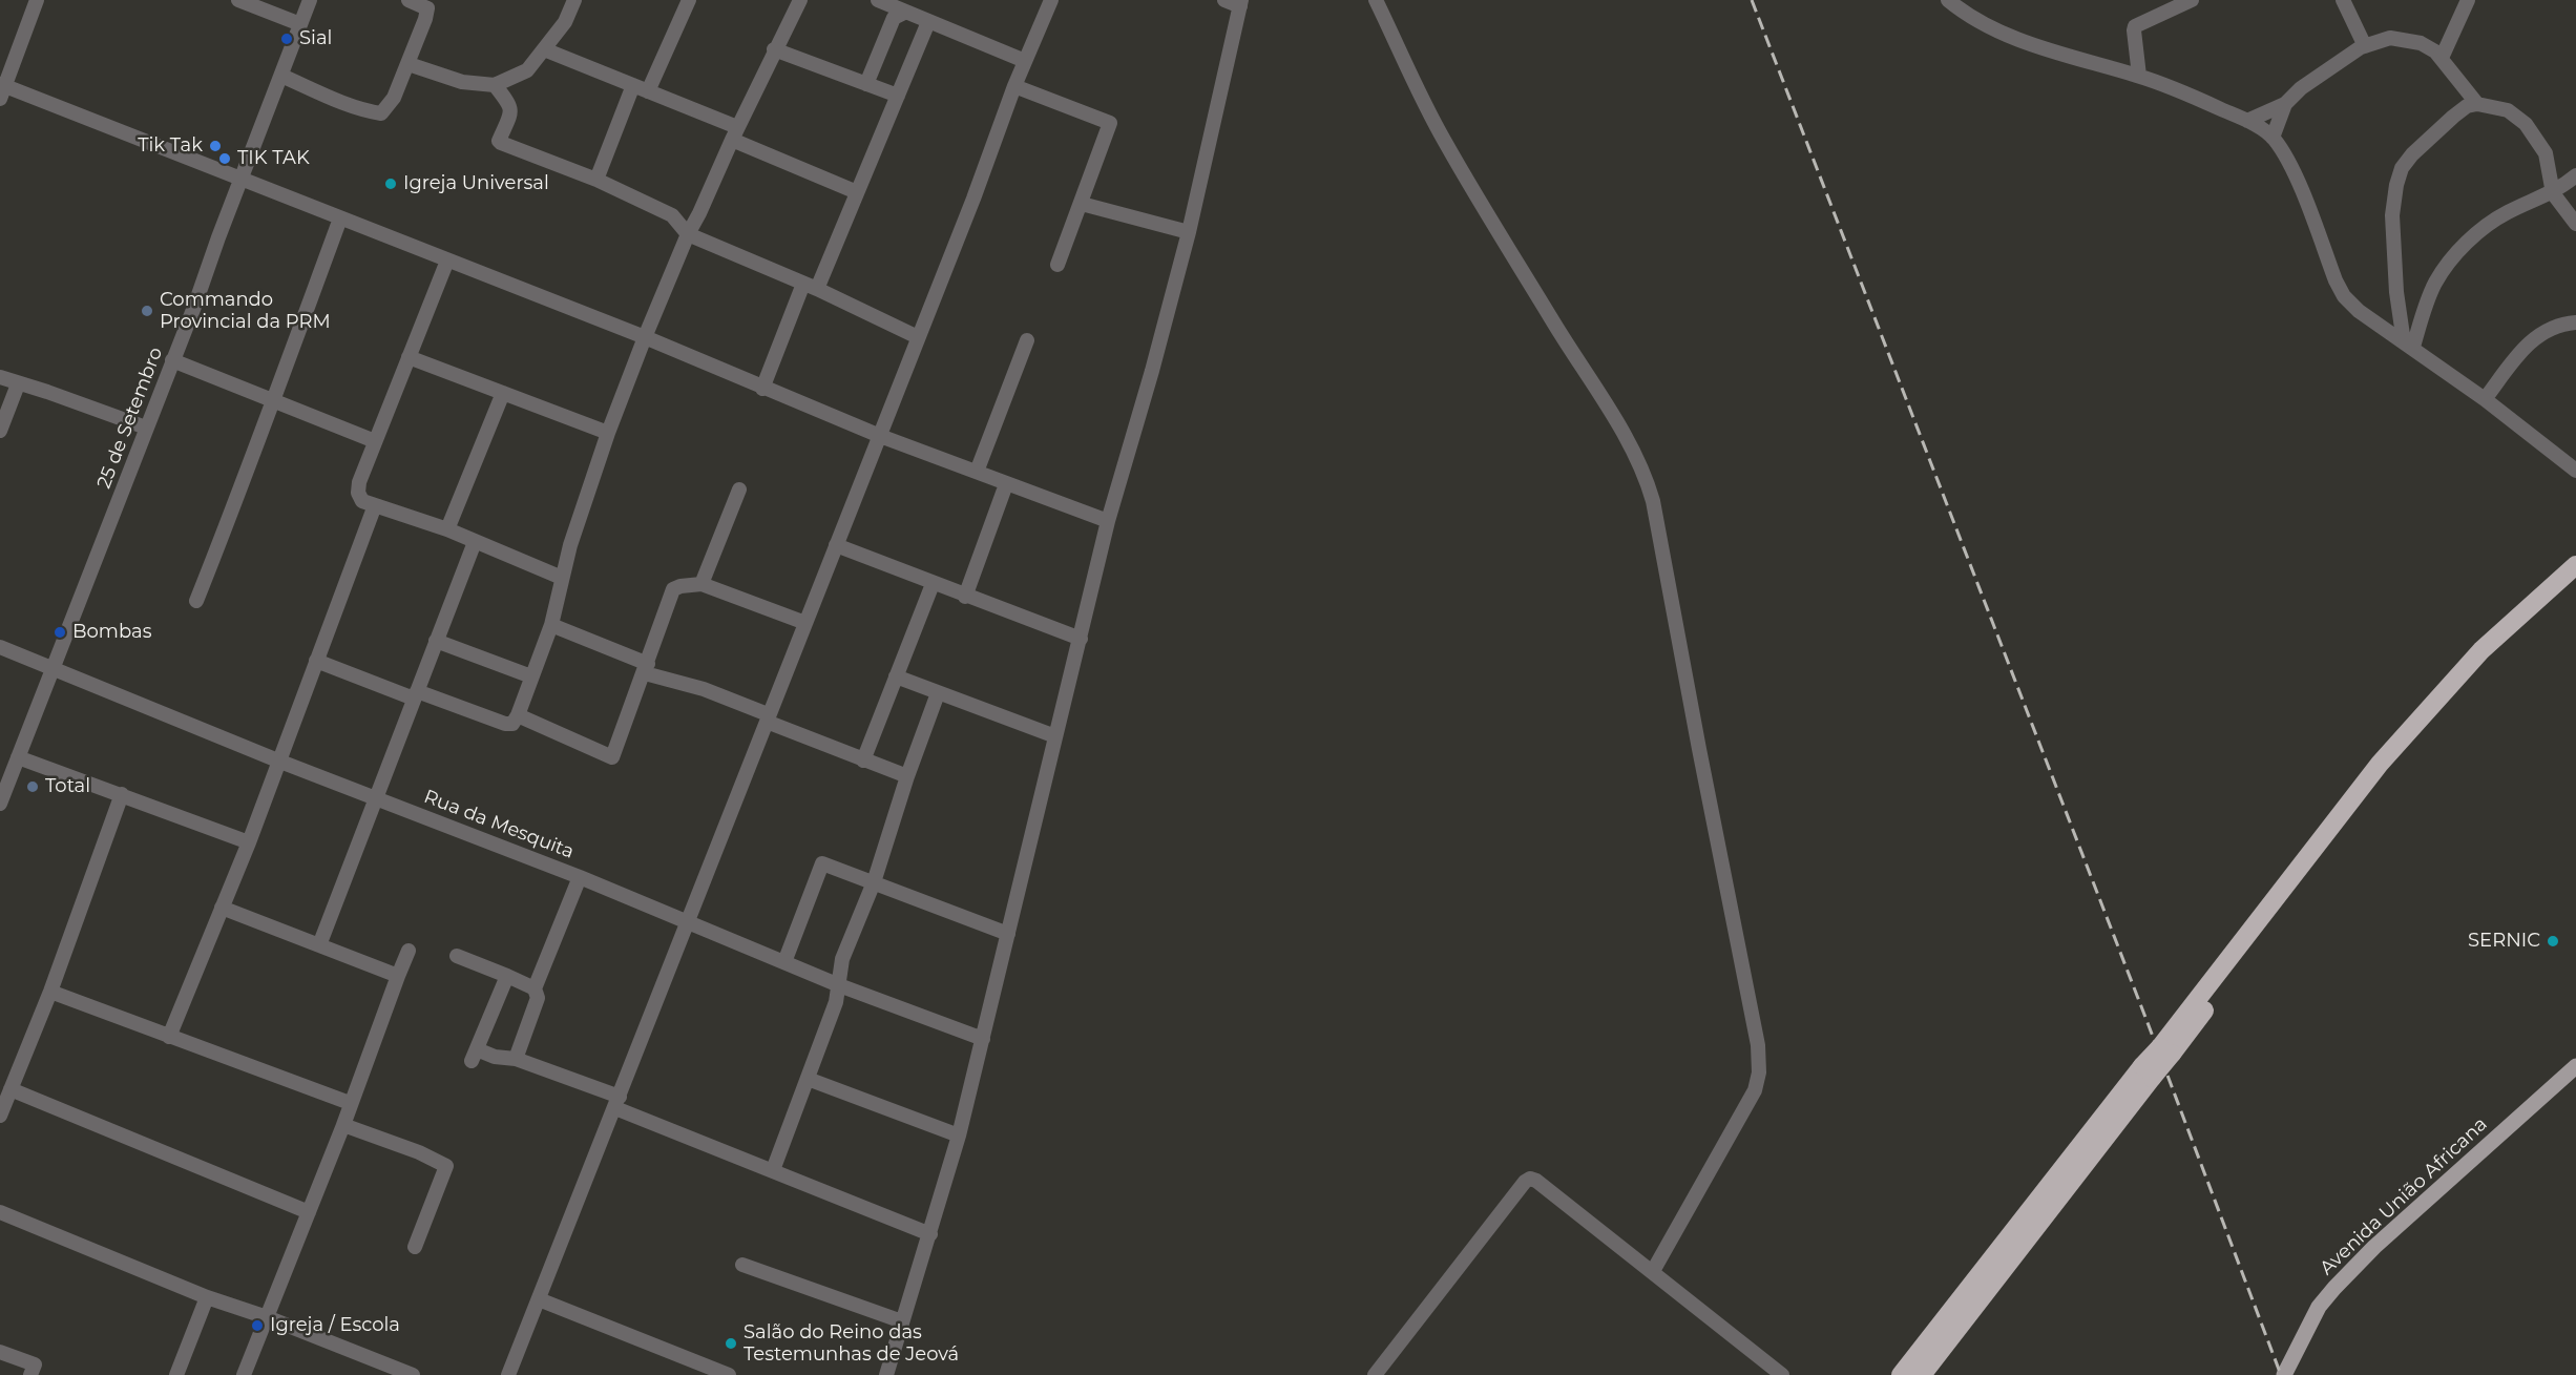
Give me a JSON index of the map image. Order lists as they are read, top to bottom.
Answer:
{
  "streets": {
    "main road": ["Avenida União Africana"],
    "street": ["25 de Setembro", "Rua da Mesquita"]
  },
  "crossings": [
    ["25 de Setembro", "Rua da Mesquita"]
  ],
  "places": [
    "Sial",
    "Tik Tak",
    "TIK TAK",
    "Igreja Universal",
    "Commando Provincial da PRM",
    "Bombas",
    "Total",
    "SERNIC",
    "Igreja / Escola",
    "Salão do Reino das Testemunhas de Jeová"
  ]
}
